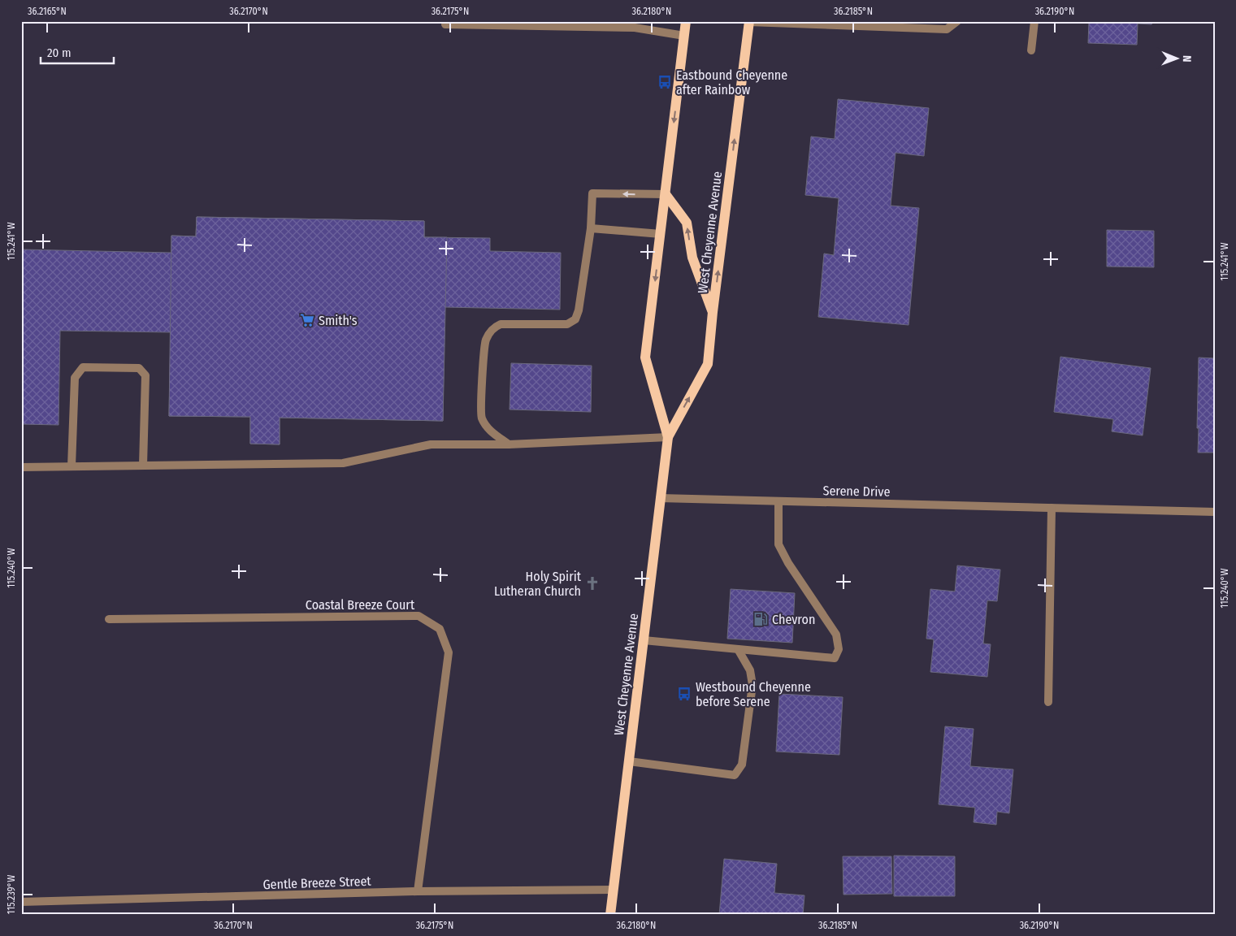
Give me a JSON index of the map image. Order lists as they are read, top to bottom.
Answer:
{
  "streets": {
    "main road": ["West Cheyenne Avenue"],
    "street": ["Serene Drive", "Coastal Breeze Court", "Gentle Breeze Street"]
  },
  "crossings": [
    ["West Cheyenne Avenue", "Serene Drive"],
    ["West Cheyenne Avenue", "Gentle Breeze Street"],
    ["Coastal Breeze Court", "Gentle Breeze Street"]
  ],
  "places": {
    "bus stop": ["Eastbound Cheyenne after Rainbow", "Westbound Cheyenne before Serene"],
    "supermarket": ["Smith's"],
    "church": ["Holy Spirit Lutheran Church"],
    "fuel station": ["Chevron"]
  },
  "scale_bar": "20 m",
  "north": "right",
  "coordinates": [
    "36.2165°N",
    "36.2170°N",
    "36.2175°N",
    "36.2180°N",
    "36.2185°N",
    "36.2190°N",
    "115.241°W",
    "115.240°W",
    "115.239°W"
  ]
}
